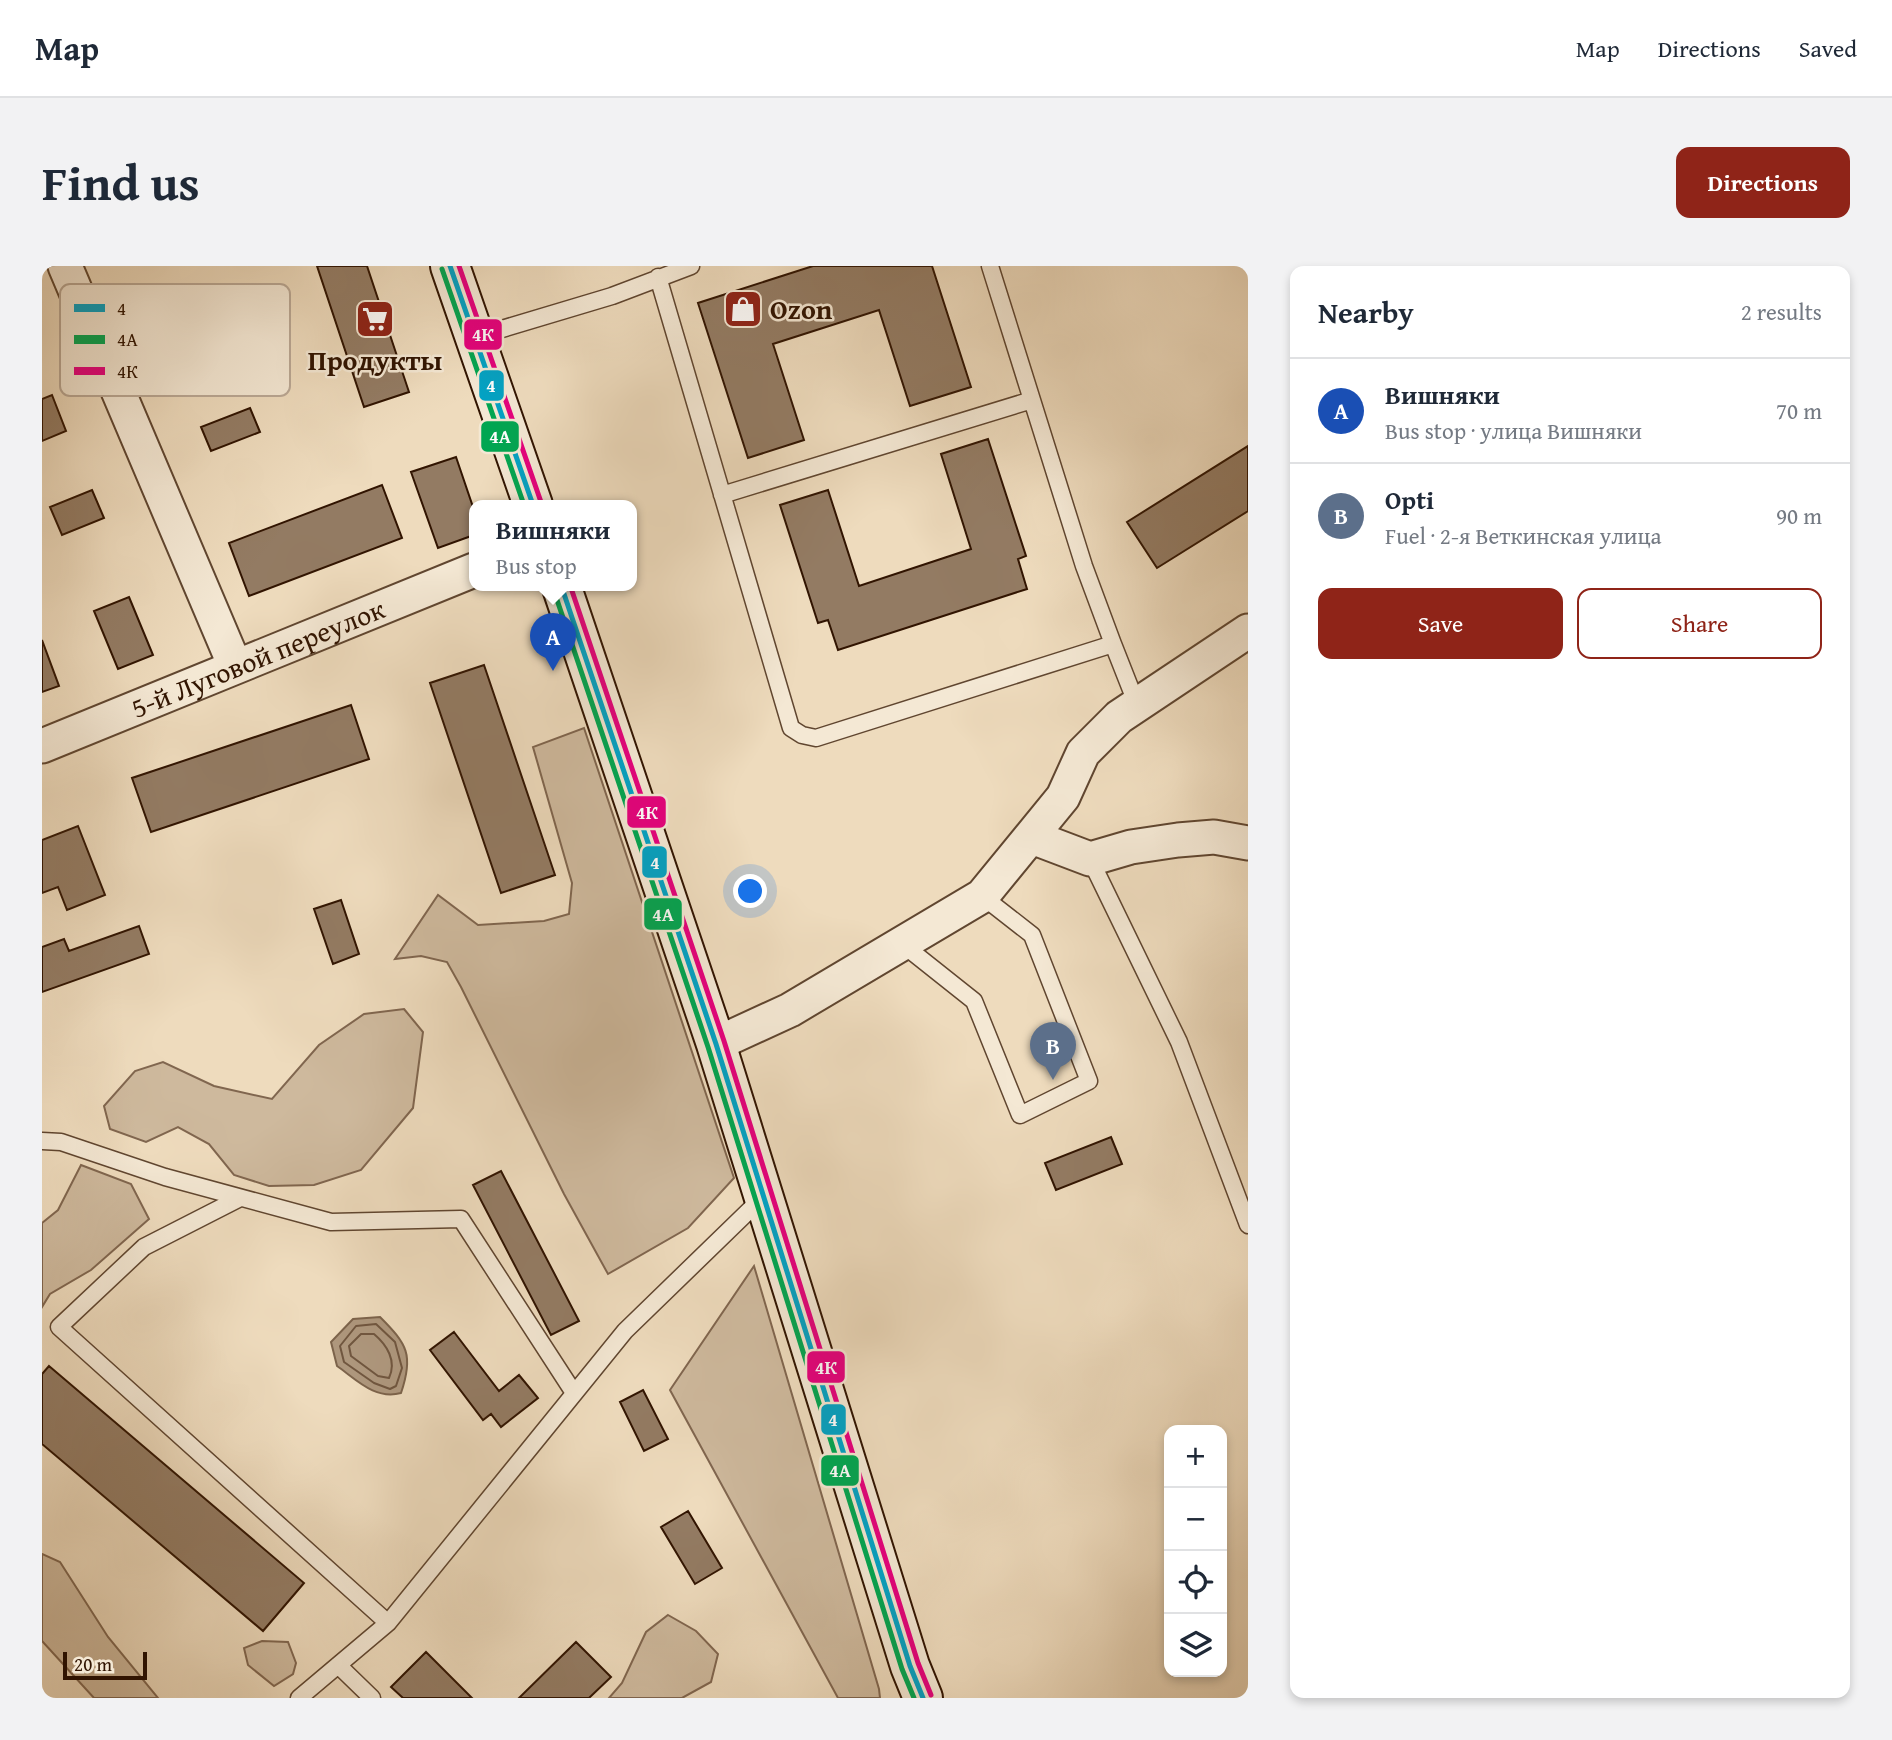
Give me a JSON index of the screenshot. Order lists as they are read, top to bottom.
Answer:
{
  "streets": {
    "street": ["5-й Луговой переулок"]
  },
  "places": {
    "shop": ["Ozon"],
    "supermarket": ["Продукты"]
  },
  "lines": ["transit line 4", "transit line 4К", "transit line 4А"],
  "legend": ["4", "4А", "4К"],
  "scale_bar": "20 m",
  "page": {
    "header": "Map",
    "nav": ["Map", "Directions", "Saved"],
    "title": "Find us",
    "buttons": [
      "Directions",
      ["Save", "Share"]
    ],
    "heading": ["Nearby", "2 results"],
    "list": [
      {
        "mark": "A",
        "name": "Вишняки",
        "note": "Bus stop · улица Вишняки",
        "value": "70 m"
      },
      {
        "mark": "B",
        "name": "Opti",
        "note": "Fuel · 2-я Веткинская улица",
        "value": "90 m"
      }
    ],
    "popup": ["Вишняки", "Bus stop"],
    "pins": ["A", "B"],
    "map_buttons": ["+", "−"],
    "scale": "20 m"
  }
}
